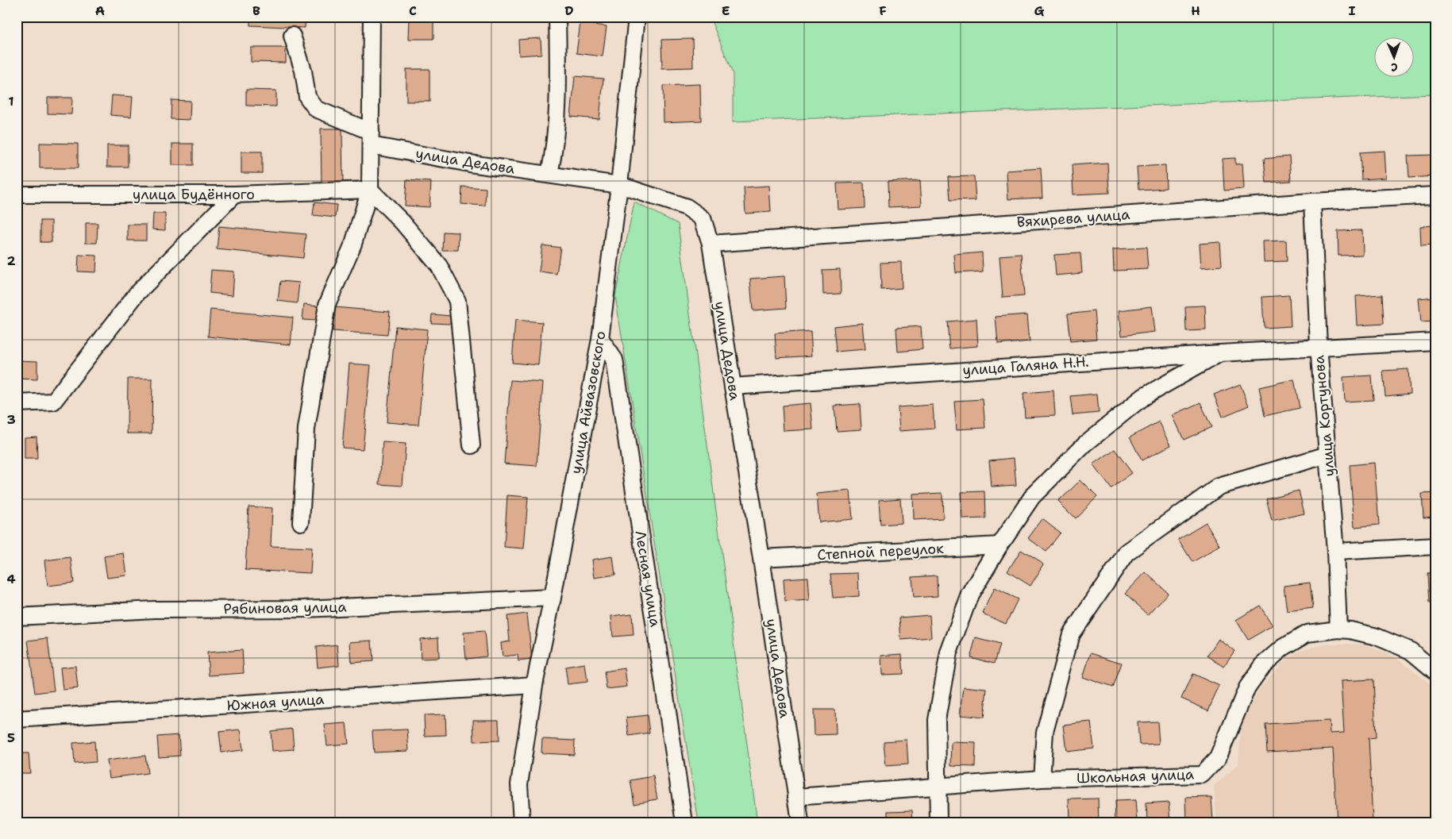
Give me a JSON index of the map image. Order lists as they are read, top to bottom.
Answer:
{
  "streets": {
    "street": [
      "улица Дедова",
      "улица Будённого",
      "Вяхирева улица",
      "улица Галяна Н.Н.",
      "улица Айвазовского",
      "улица Кортунова",
      "Степной переулок",
      "Лесная улица",
      "Рябиновая улица",
      "Южная улица",
      "Школьная улица"
    ]
  },
  "crossings": [
    ["улица Дедова", "Вяхирева улица"],
    ["улица Дедова", "улица Галяна Н.Н."],
    ["улица Дедова", "улица Айвазовского"],
    ["улица Дедова", "Степной переулок"],
    ["улица Дедова", "Школьная улица"],
    ["Вяхирева улица", "улица Кортунова"],
    ["улица Галяна Н.Н.", "улица Кортунова"],
    ["улица Айвазовского", "Лесная улица"],
    ["улица Айвазовского", "Рябиновая улица"],
    ["улица Айвазовского", "Южная улица"],
    ["улица Кортунова", "Школьная улица"]
  ],
  "north": "bottom",
  "grid": {
    "columns": [
      "A",
      "B",
      "C",
      "D",
      "E",
      "F",
      "G",
      "H",
      "I"
    ],
    "rows": [
      "1",
      "2",
      "3",
      "4",
      "5"
    ]
  }
}
